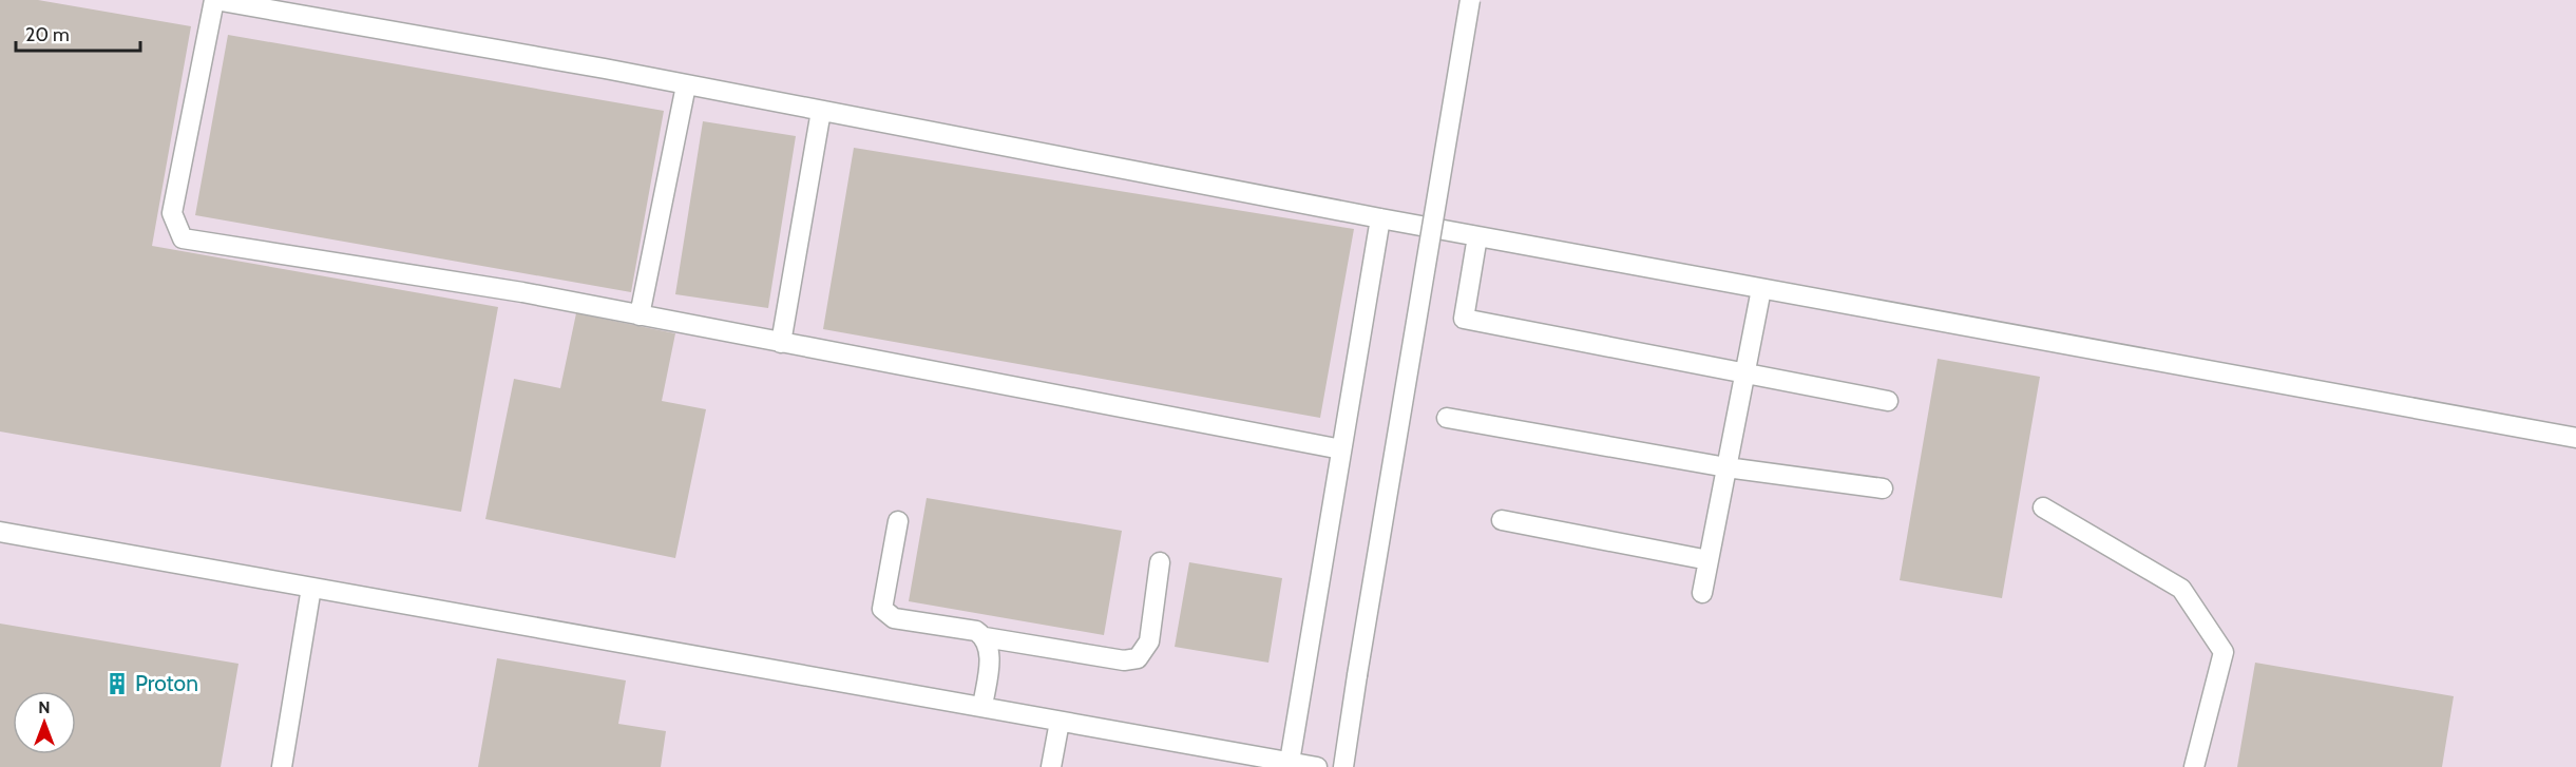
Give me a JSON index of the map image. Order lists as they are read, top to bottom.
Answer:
{
  "places": {
    "building": ["Proton"]
  },
  "scale_bar": "20 m",
  "north": "top"
}
